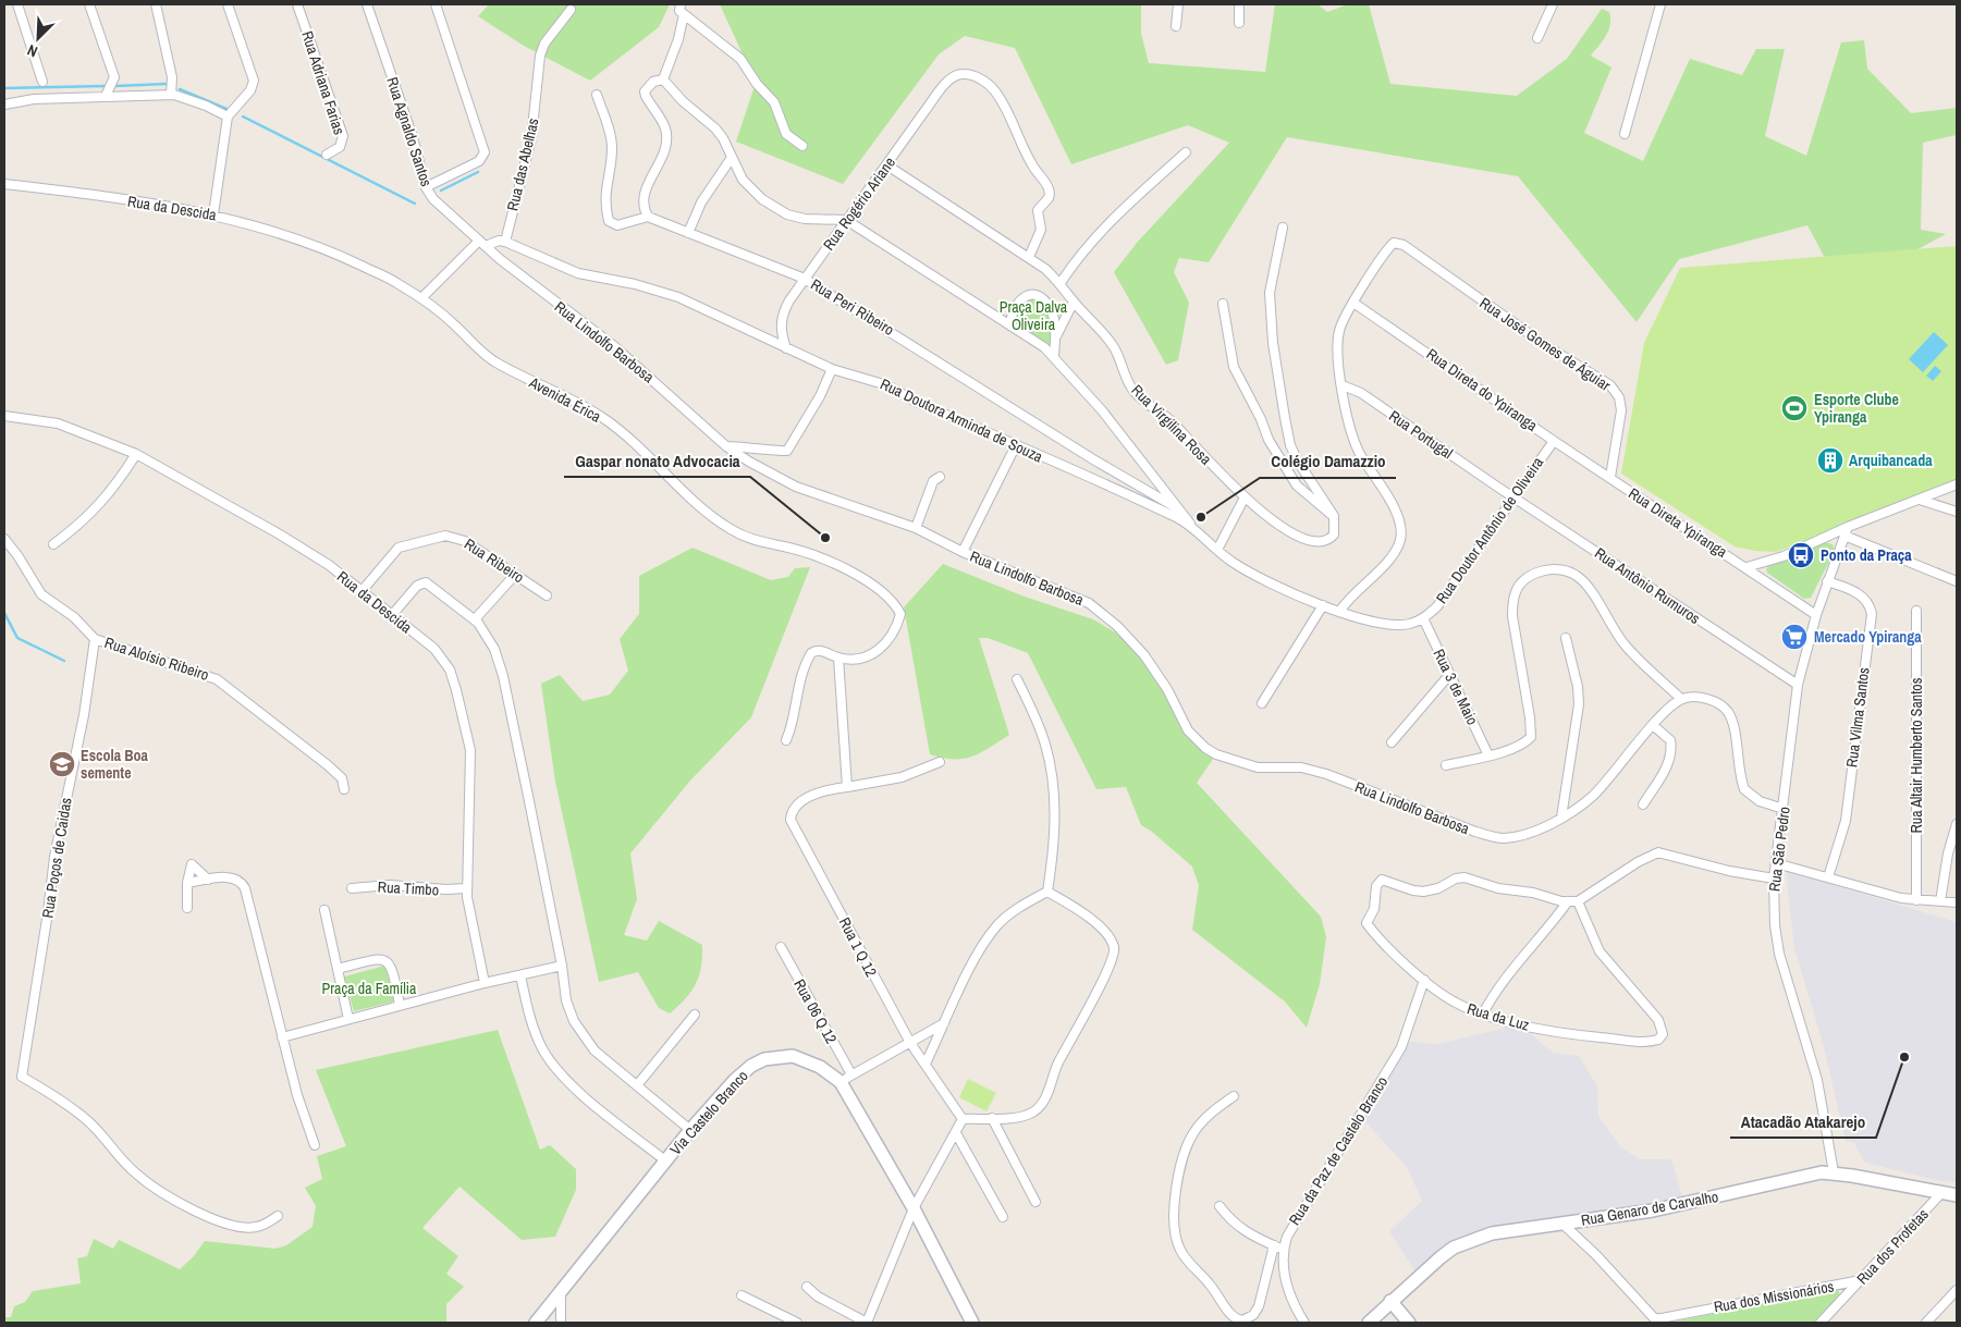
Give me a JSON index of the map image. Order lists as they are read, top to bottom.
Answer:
{
  "streets": {
    "main road": ["Via Castelo Branco", "Rua Genaro de Carvalho"],
    "street": [
      "Rua Adriana Farias",
      "Rua Agnaldo Santos",
      "Rua das Abelhas",
      "Rua Rogério Ariane",
      "Rua da Descida",
      "Rua Peri Ribeiro",
      "Rua Lindolfo Barbosa",
      "Rua José Gomes de Águiar",
      "Rua Direta do Ypiranga",
      "Avenida Érica",
      "Rua Doutora Arminda de Souza",
      "Rua Virgilina Rosa",
      "Rua Portugal",
      "Rua Direta Ypiranga",
      "Rua Doutor Antônio de Oliveira",
      "Rua Ribeiro",
      "Rua Antônio Rumuros",
      "Rua Aloísio Ribeiro",
      "Rua 3 de Maio",
      "Rua Vilma Santos",
      "Rua Altair Humberto Santos",
      "Rua São Pedro",
      "Rua Poços de Caidas",
      "Rua Timbo",
      "Rua 1 Q 12",
      "Rua 06 Q 12",
      "Rua da Luz",
      "Rua da Paz de Castelo Branco",
      "Rua dos Profetas",
      "Rua dos Missionários"
    ]
  },
  "crossings": [
    ["Rua Agnaldo Santos", "Rua Lindolfo Barbosa"],
    ["Rua das Abelhas", "Rua Doutora Arminda de Souza"],
    ["Rua Rogério Ariane", "Rua Peri Ribeiro"],
    ["Rua Rogério Ariane", "Rua Doutora Arminda de Souza"],
    ["Rua Rogério Ariane", "Rua Virgilina Rosa"],
    ["Rua da Descida", "Avenida Érica"],
    ["Rua da Descida", "Rua Ribeiro"],
    ["Rua da Descida", "Rua Timbo"],
    ["Rua José Gomes de Águiar", "Rua Direta do Ypiranga"],
    ["Rua José Gomes de Águiar", "Rua Direta Ypiranga"],
    ["Rua Direta do Ypiranga", "Rua Direta Ypiranga"],
    ["Rua Direta do Ypiranga", "Rua Doutor Antônio de Oliveira"],
    ["Rua Doutora Arminda de Souza", "Rua Doutor Antônio de Oliveira"],
    ["Rua Doutora Arminda de Souza", "Rua 3 de Maio"],
    ["Rua Portugal", "Rua Antônio Rumuros"],
    ["Rua Direta Ypiranga", "Rua São Pedro"],
    ["Rua Doutor Antônio de Oliveira", "Rua Antônio Rumuros"],
    ["Rua Doutor Antônio de Oliveira", "Rua 3 de Maio"],
    ["Rua Antônio Rumuros", "Rua São Pedro"],
    ["Rua Aloísio Ribeiro", "Rua Poços de Caidas"],
    ["Rua Vilma Santos", "Rua São Pedro"],
    ["Rua São Pedro", "Rua Genaro de Carvalho"],
    ["Rua 06 Q 12", "Via Castelo Branco"],
    ["Rua da Luz", "Rua da Paz de Castelo Branco"],
    ["Rua Genaro de Carvalho", "Rua dos Profetas"],
    ["Rua dos Profetas", "Rua dos Missionários"]
  ],
  "parks": ["Praça Dalva Oliveira", "Praça da Família"],
  "places": {
    "sports": ["Esporte Clube Ypiranga"],
    "building": ["Arquibancada"],
    "other": ["Colégio Damazzio", "Gaspar nonato Advocacia", "Atacadão Atakarejo"],
    "bus stop": ["Ponto da Praça"],
    "supermarket": ["Mercado Ypiranga"],
    "school or university": ["Escola Boa semente"]
  },
  "north": "bottom left"
}
